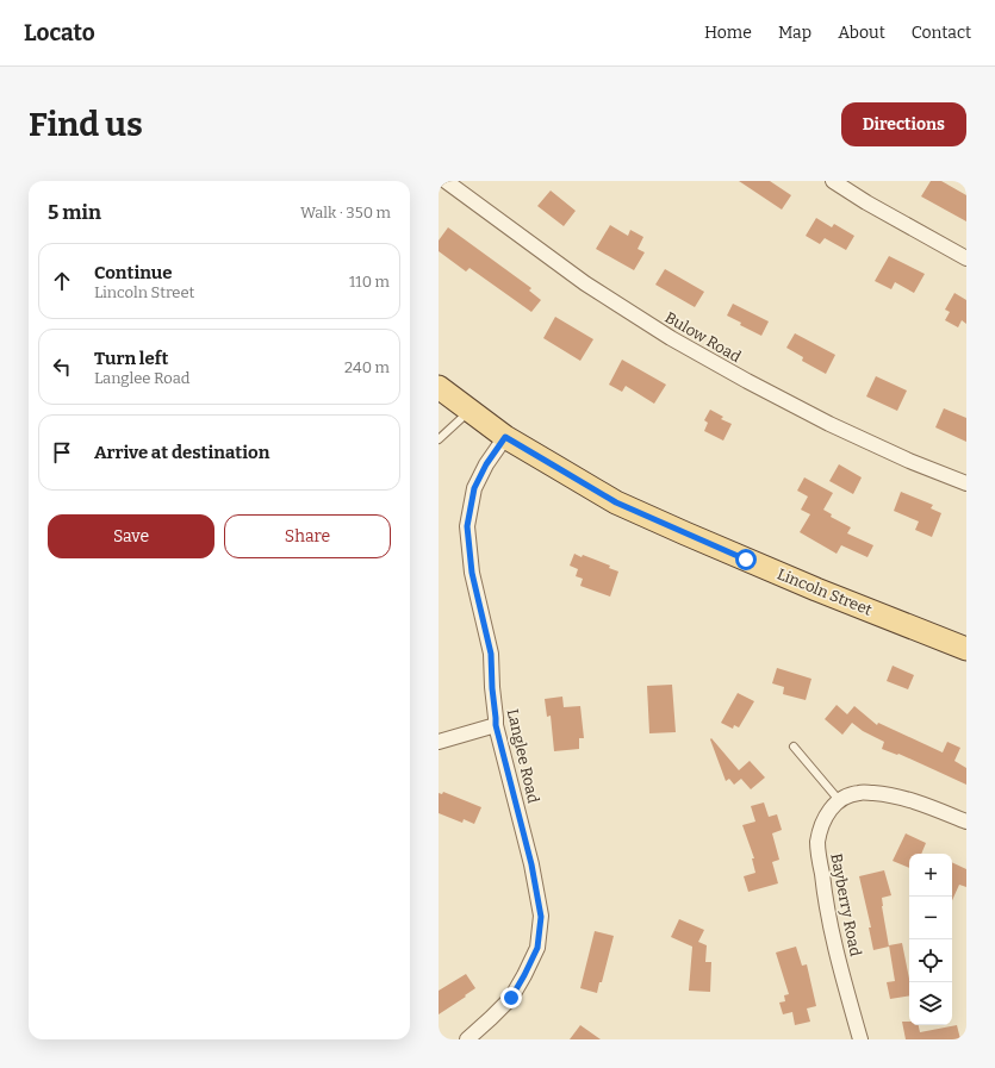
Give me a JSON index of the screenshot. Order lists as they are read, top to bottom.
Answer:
{
  "streets": {
    "main road": ["Lincoln Street"],
    "street": ["Bulow Road", "Langlee Road", "Bayberry Road"]
  },
  "crossings": [
    ["Lincoln Street", "Langlee Road"]
  ],
  "page": {
    "header": "Locato",
    "nav": [
      "Home",
      "Map",
      "About",
      "Contact"
    ],
    "buttons": [
      "Directions",
      ["Save", "Share"]
    ],
    "title": "Find us",
    "heading": ["5 min", "Walk · 350 m"],
    "list": [
      ["Continue", "Lincoln Street", "110 m"],
      ["Turn left", "Langlee Road", "240 m"],
      "Arrive at destination"
    ],
    "map_buttons": ["+", "−"]
  }
}
